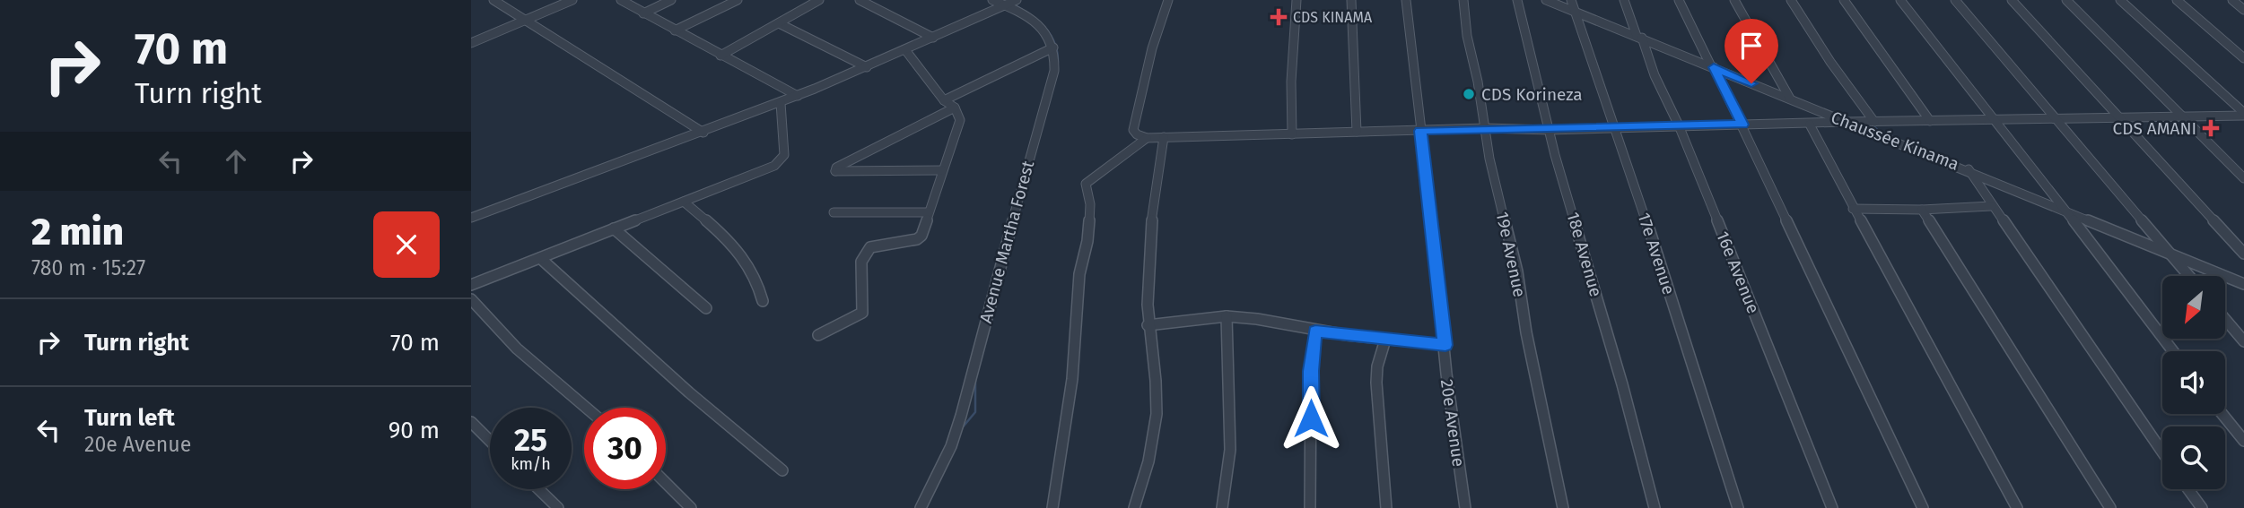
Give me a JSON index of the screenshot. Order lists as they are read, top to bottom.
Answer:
{
  "streets": {
    "street": [
      "Chaussée Kinama",
      "Avenue Martha Forest",
      "17e Avenue",
      "19e Avenue",
      "18e Avenue",
      "16e Avenue",
      "20e Avenue"
    ]
  },
  "crossings": [
    ["Chaussée Kinama", "17e Avenue"],
    ["Chaussée Kinama", "16e Avenue"]
  ],
  "places": {
    "health": ["CDS KINAMA", "CDS AMANI"],
    "other": ["CDS Korineza"]
  },
  "north": "bottom left",
  "page": {
    "turn": ["70 m", "Turn right"],
    "heading": ["2 min", "780 m · 15:27"],
    "list": [
      {
        "name": "Turn right",
        "value": "70 m"
      },
      {
        "name": "Turn left",
        "note": "20e Avenue",
        "value": "90 m"
      }
    ],
    "speed": "25 km/h",
    "limit": "30"
  }
}
